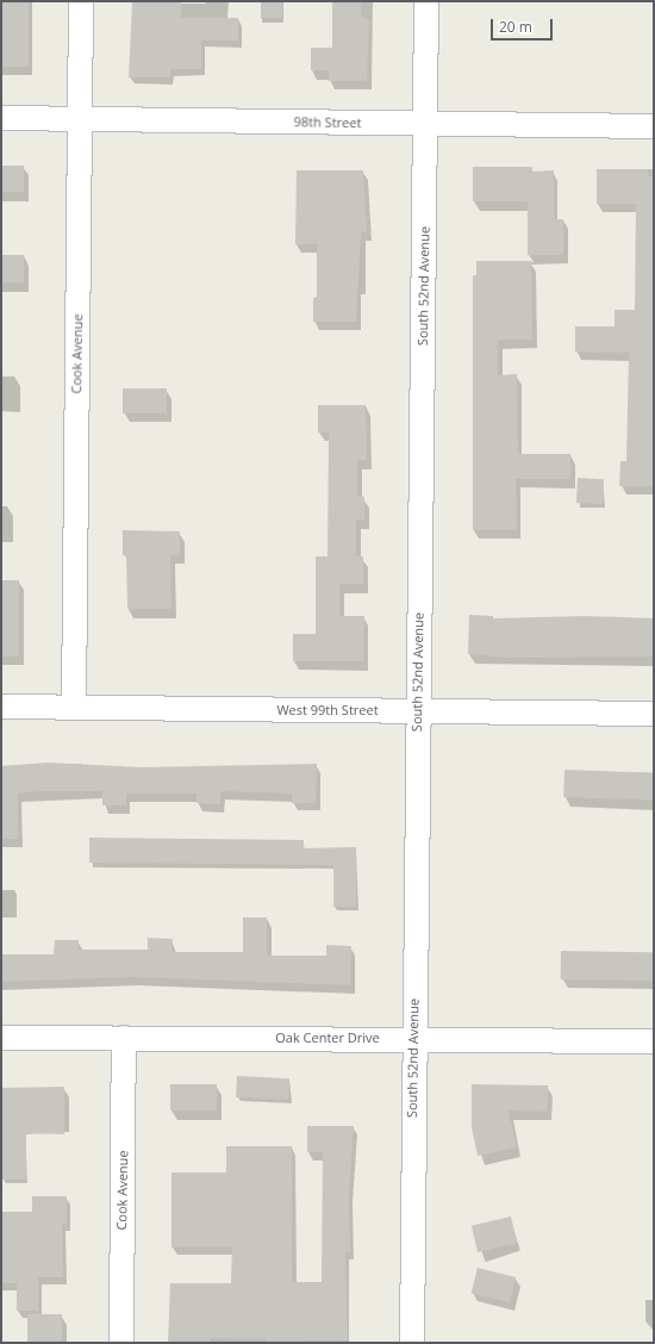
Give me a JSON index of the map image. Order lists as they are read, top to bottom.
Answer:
{
  "streets": {
    "street": [
      "98th Street",
      "South 52nd Avenue",
      "Cook Avenue",
      "West 99th Street",
      "Oak Center Drive"
    ]
  },
  "crossings": [
    ["98th Street", "South 52nd Avenue"],
    ["98th Street", "Cook Avenue"],
    ["South 52nd Avenue", "West 99th Street"],
    ["South 52nd Avenue", "Oak Center Drive"],
    ["Cook Avenue", "West 99th Street"],
    ["Cook Avenue", "Oak Center Drive"]
  ],
  "scale_bar": "20 m"
}
